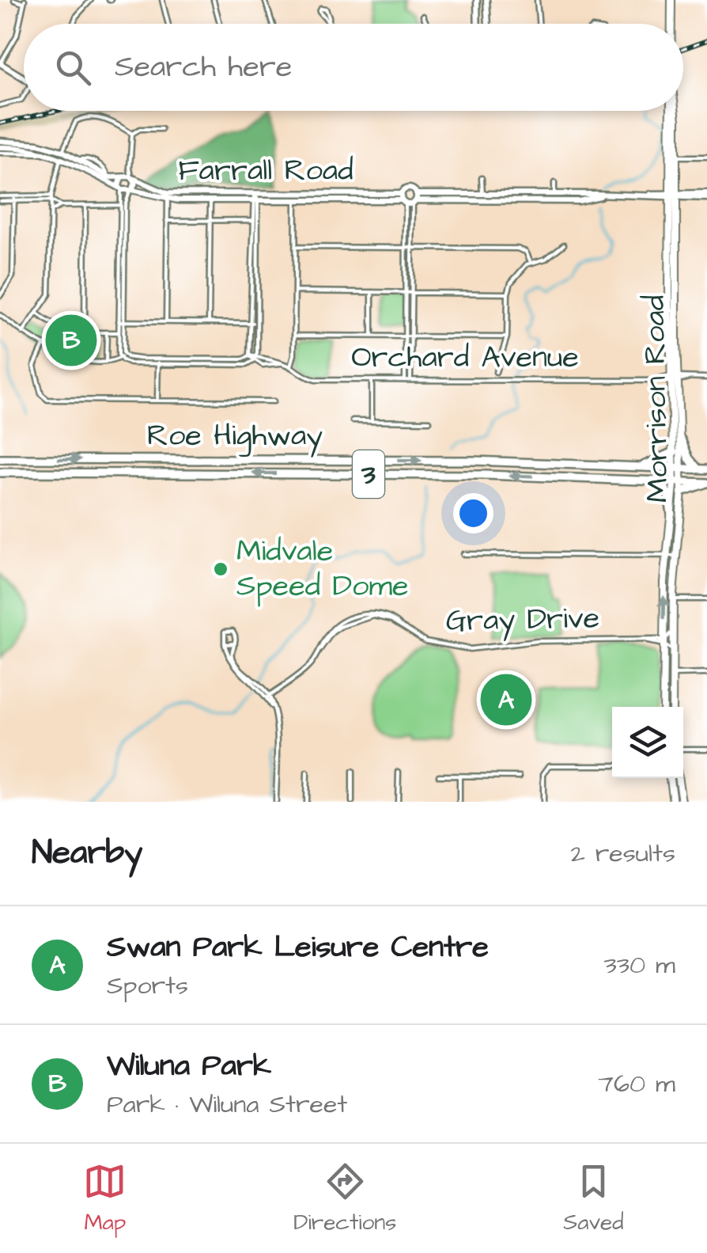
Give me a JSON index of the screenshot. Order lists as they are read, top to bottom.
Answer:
{
  "streets": {
    "highway": ["Roe Highway", "3"],
    "main road": ["Farrall Road", "Morrison Road"],
    "street": ["Orchard Avenue", "Gray Drive"]
  },
  "crossings": [
    ["Farrall Road", "Morrison Road"],
    ["Orchard Avenue", "Morrison Road"],
    ["Morrison Road", "Roe Highway"],
    ["Morrison Road", "Gray Drive"]
  ],
  "places": ["Midvale Speed Dome"],
  "page": {
    "search": "Search here",
    "pins": ["B", "A"],
    "heading": ["Nearby", "2 results"],
    "list": [
      {
        "mark": "A",
        "name": "Swan Park Leisure Centre",
        "note": "Sports",
        "value": "330 m"
      },
      {
        "mark": "B",
        "name": "Wiluna Park",
        "note": "Park · Wiluna Street",
        "value": "760 m"
      }
    ],
    "nav": ["Map", "Directions", "Saved"]
  }
}
